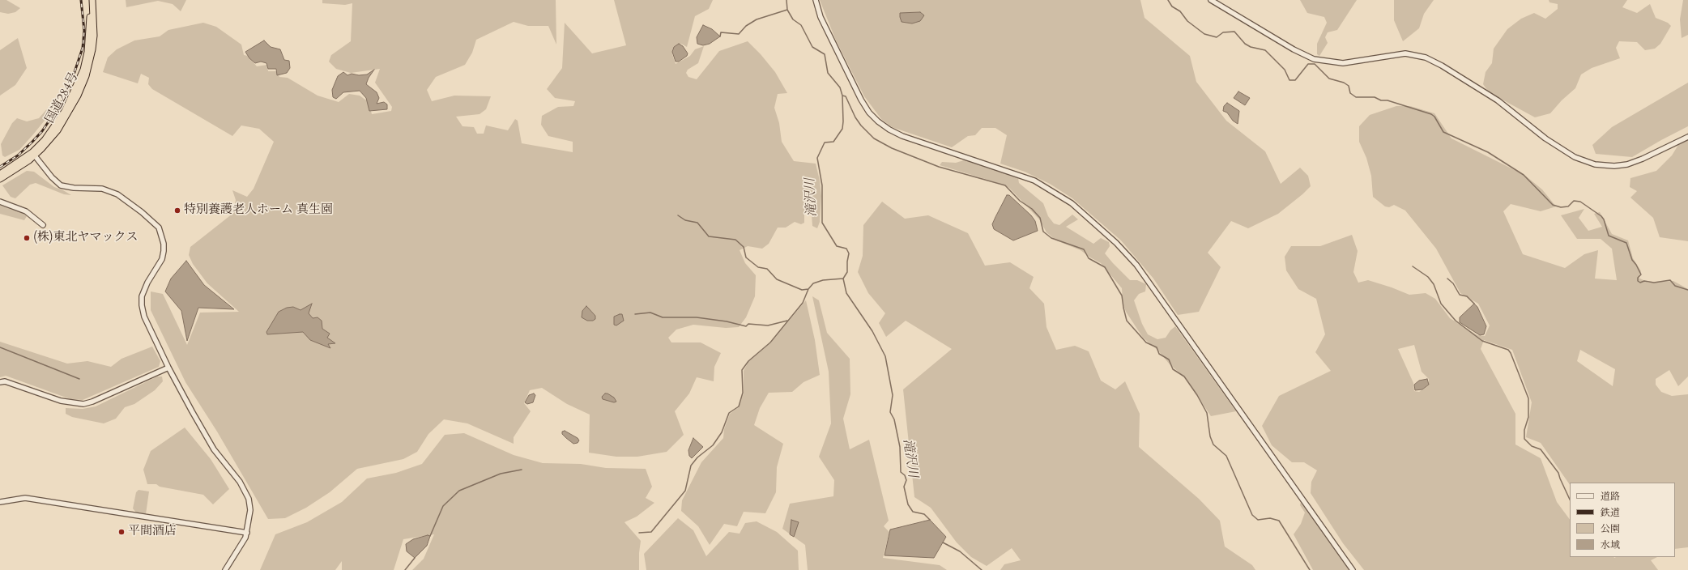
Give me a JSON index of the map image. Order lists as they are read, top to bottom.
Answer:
{
  "streets": {
    "highway": ["国道284号"]
  },
  "water": ["滝沢川"],
  "places": ["特別養護老人ホーム 真生園", "(株)東北ヤマックス", "平間酒店"],
  "legend": [
    "道路",
    "鉄道",
    "公園",
    "水域"
  ]
}
